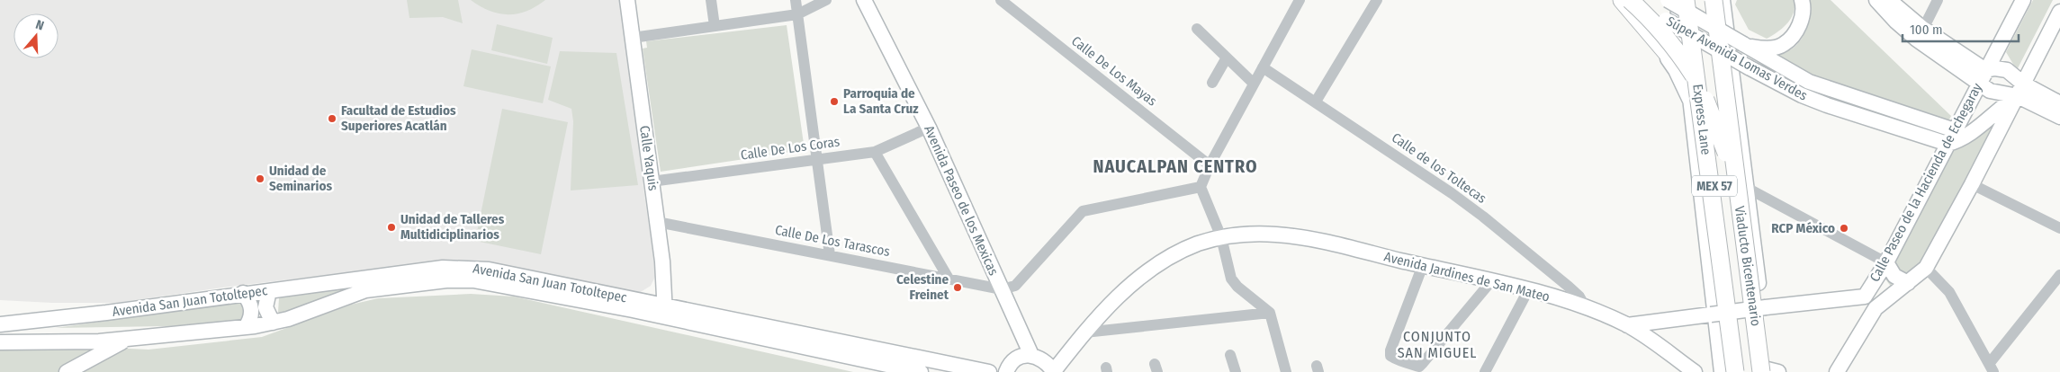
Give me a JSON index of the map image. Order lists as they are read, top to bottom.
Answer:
{
  "streets": {
    "highway": ["Express Lane", "MEX 57", "Viaducto Bicentenario"],
    "main road": [
      "Súper Avenida Lomas Verdes",
      "Calle Yaquis",
      "Calle Paseo de la Hacienda de Echegaray",
      "Avenida Paseo de los Mexicas",
      "Avenida Jardines de San Mateo",
      "Avenida San Juan Totoltepec"
    ],
    "street": [
      "Calle De Los Mayas",
      "Calle De Los Coras",
      "Calle de los Toltecas",
      "Calle De Los Tarascos"
    ]
  },
  "crossings": [
    ["Súper Avenida Lomas Verdes", "Calle Paseo de la Hacienda de Echegaray"],
    ["Express Lane", "MEX 57"],
    ["Calle De Los Coras", "Calle Yaquis"],
    ["Calle De Los Coras", "Avenida Paseo de los Mexicas"],
    ["Calle Yaquis", "Calle De Los Tarascos"],
    ["Calle Yaquis", "Avenida San Juan Totoltepec"],
    ["Calle de los Toltecas", "Avenida Jardines de San Mateo"],
    ["Calle Paseo de la Hacienda de Echegaray", "Avenida Jardines de San Mateo"],
    ["MEX 57", "Viaducto Bicentenario"],
    ["Avenida Paseo de los Mexicas", "Calle De Los Tarascos"]
  ],
  "districts": ["NAUCALPAN CENTRO", "CONJUNTO SAN MIGUEL"],
  "places": [
    "Parroquia de La Santa Cruz",
    "Facultad de Estudios Superiores Acatlán",
    "Unidad de Seminarios",
    "Unidad de Talleres Multidiciplinarios",
    "RCP México",
    "Celestine Freinet"
  ],
  "scale_bar": "100 m",
  "north": "top"
}
